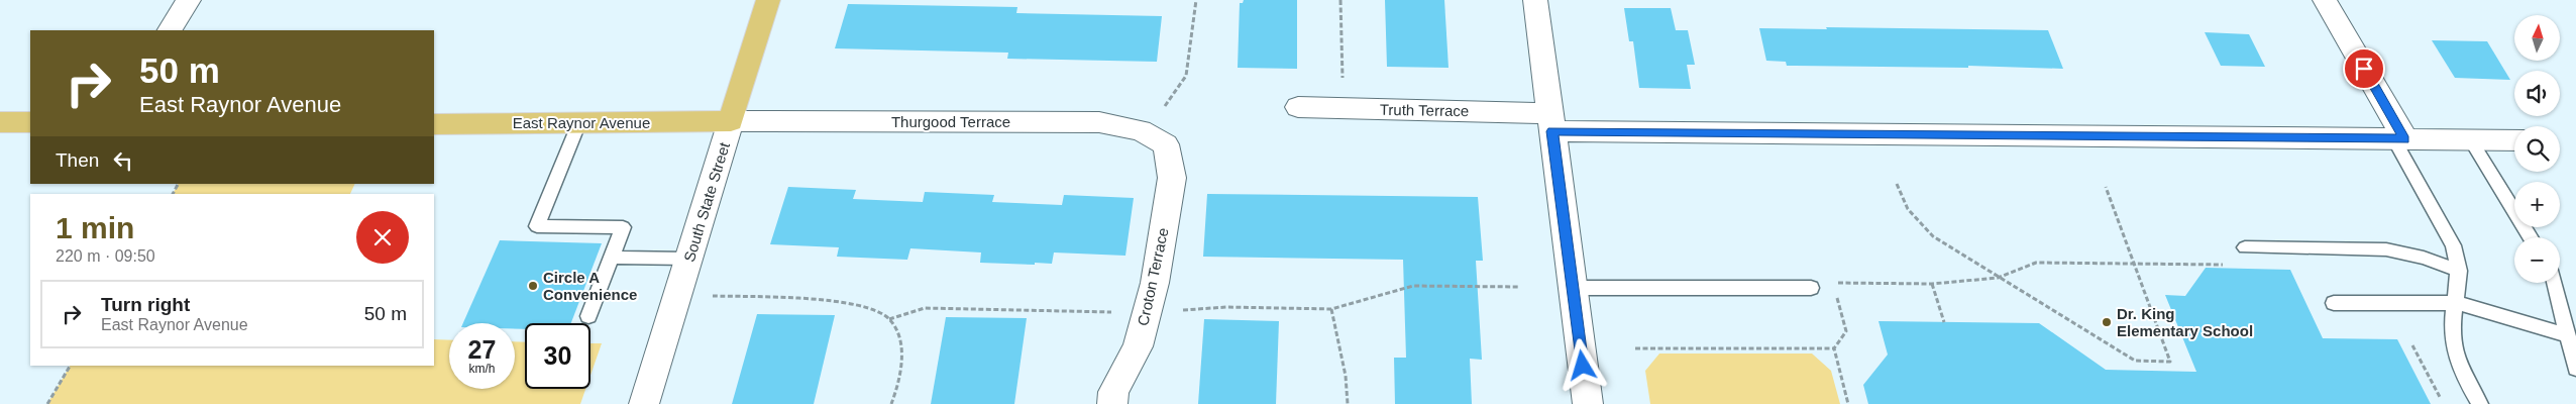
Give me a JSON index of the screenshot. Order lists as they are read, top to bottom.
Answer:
{
  "streets": {
    "main road": ["East Raynor Avenue", "South State Street"],
    "street": ["Truth Terrace", "Thurgood Terrace", "Croton Terrace"]
  },
  "crossings": [
    ["Thurgood Terrace", "East Raynor Avenue"],
    ["Thurgood Terrace", "South State Street"],
    ["Thurgood Terrace", "Croton Terrace"],
    ["East Raynor Avenue", "South State Street"]
  ],
  "places": ["Circle A Convenience", "Dr. King Elementary School"],
  "north": "top",
  "page": {
    "map_buttons": ["+", "−"],
    "turn": ["50 m", "East Raynor Avenue"],
    "then": "Then",
    "heading": ["1 min", "220 m · 09:50"],
    "list": [
      {
        "name": "Turn right",
        "note": "East Raynor Avenue",
        "value": "50 m"
      }
    ],
    "speed": "27 km/h",
    "limit": "30"
  }
}
